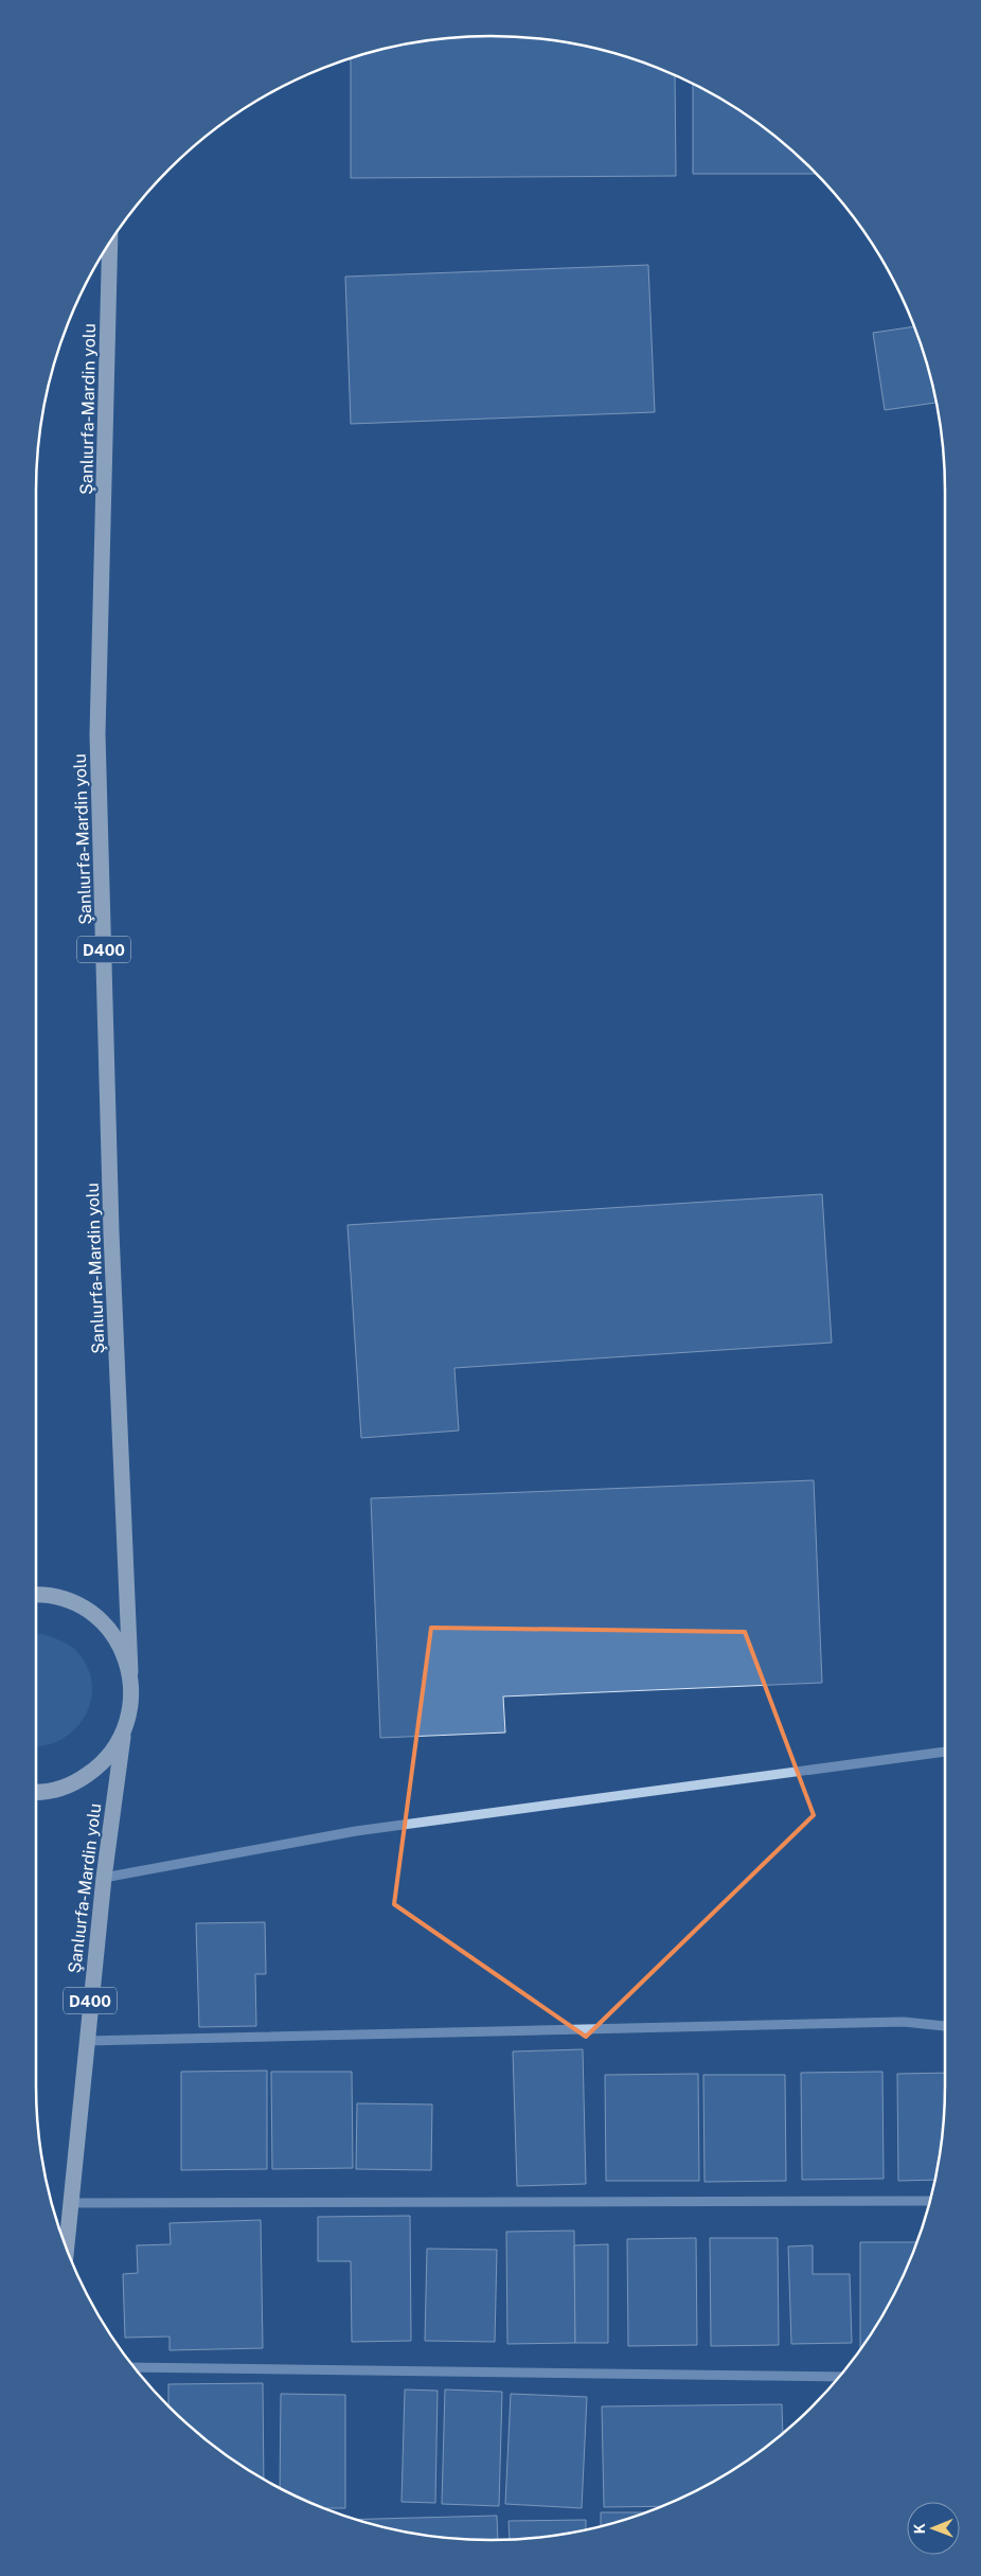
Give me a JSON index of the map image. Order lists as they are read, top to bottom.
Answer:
{
  "streets": {
    "highway": ["Şanlıurfa-Mardin yolu", "D400"]
  },
  "north": "left"
}
